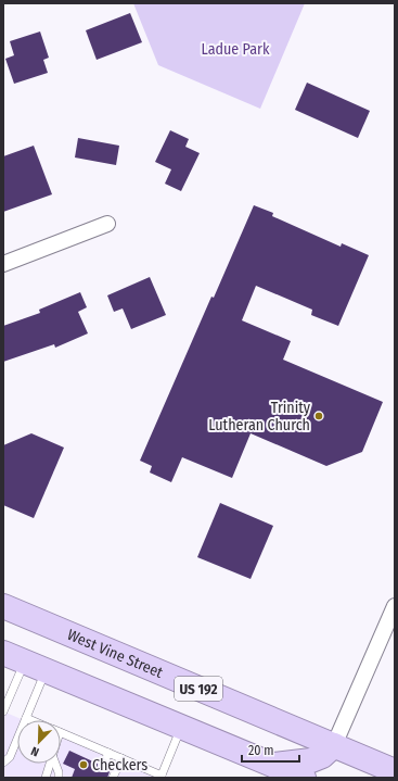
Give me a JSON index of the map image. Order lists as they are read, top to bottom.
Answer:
{
  "streets": {
    "highway": ["West Vine Street", "US 192"]
  },
  "parks": ["Ladue Park"],
  "places": ["Trinity Lutheran Church", "Checkers"],
  "scale_bar": "20 m",
  "north": "bottom left"
}
